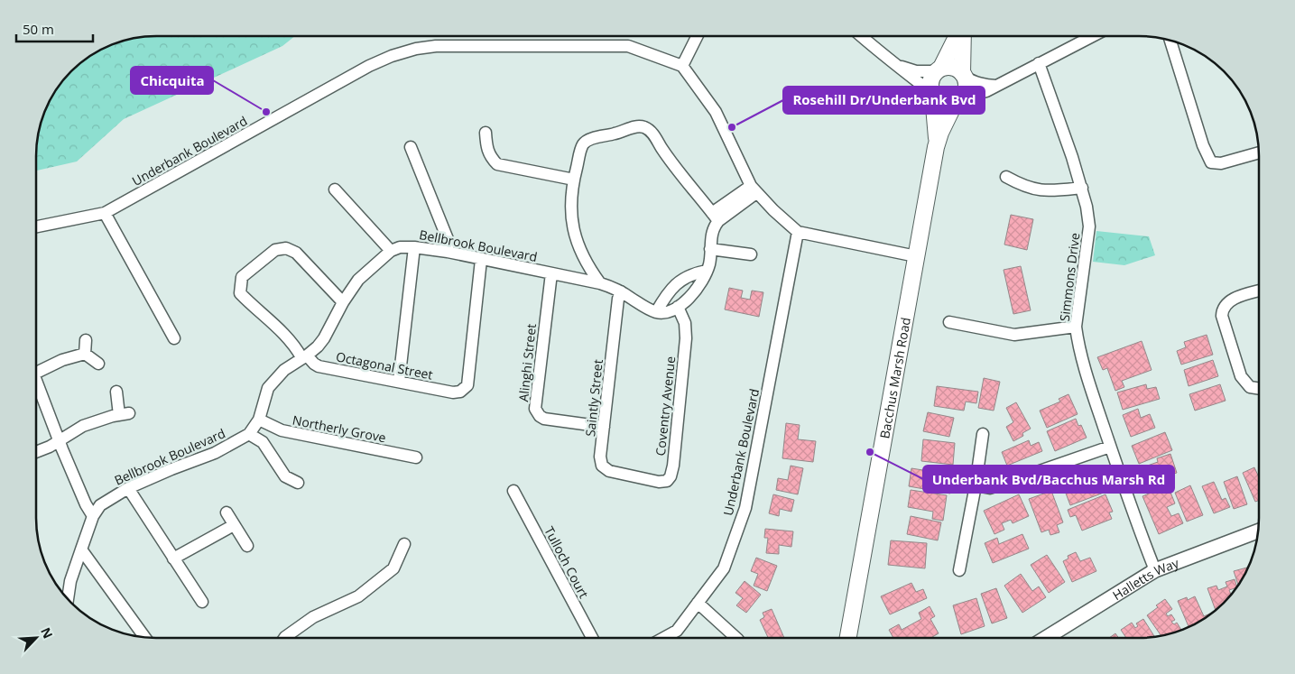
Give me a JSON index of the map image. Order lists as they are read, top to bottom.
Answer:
{
  "streets": {
    "main road": ["Bacchus Marsh Road"],
    "street": [
      "Underbank Boulevard",
      "Bellbrook Boulevard",
      "Simmons Drive",
      "Alinghi Street",
      "Octagonal Street",
      "Saintly Street",
      "Coventry Avenue",
      "Northerly Grove",
      "Tulloch Court",
      "Halletts Way"
    ]
  },
  "crossings": [
    ["Bellbrook Boulevard", "Alinghi Street"],
    ["Bellbrook Boulevard", "Octagonal Street"],
    ["Bellbrook Boulevard", "Saintly Street"],
    ["Bellbrook Boulevard", "Northerly Grove"],
    ["Simmons Drive", "Halletts Way"],
    ["Alinghi Street", "Saintly Street"],
    ["Saintly Street", "Coventry Avenue"]
  ],
  "places": ["Chicquita", "Rosehill Dr/Underbank Bvd", "Underbank Bvd/Bacchus Marsh Rd"],
  "scale_bar": "50 m",
  "north": "top right"
}
